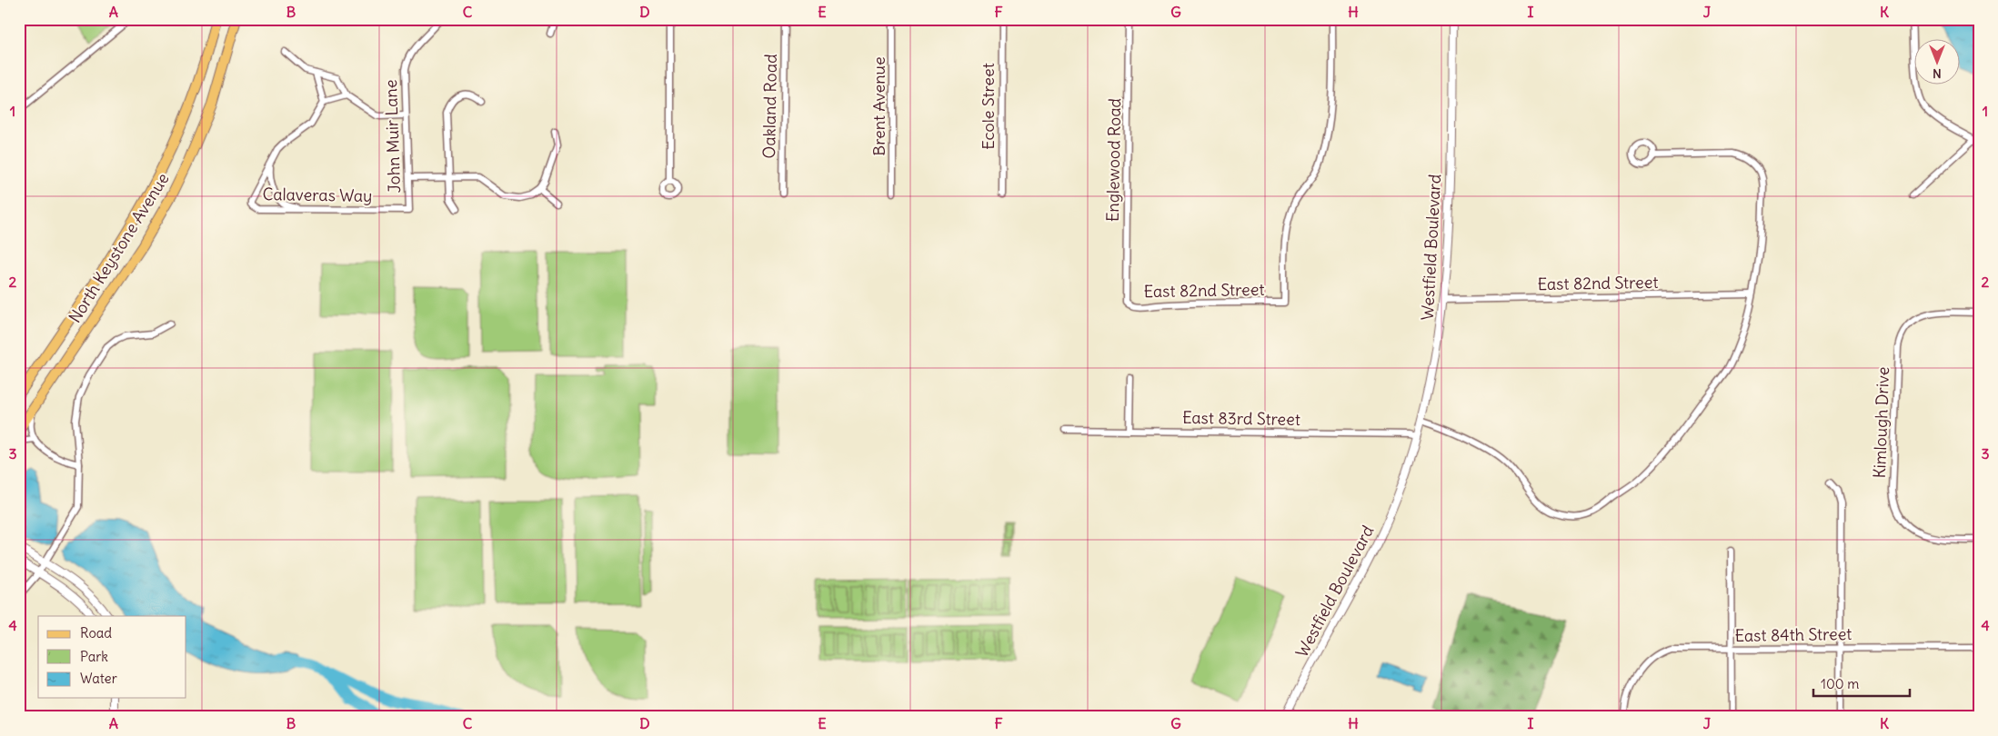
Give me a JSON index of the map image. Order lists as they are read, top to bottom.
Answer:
{
  "streets": {
    "main road": ["North Keystone Avenue"],
    "street": [
      "Oakland Road",
      "Brent Avenue",
      "Ecole Street",
      "John Muir Lane",
      "Englewood Road",
      "Calaveras Way",
      "Westfield Boulevard",
      "East 82nd Street",
      "East 83rd Street",
      "Kimlough Drive",
      "East 84th Street"
    ]
  },
  "crossings": [
    ["John Muir Lane", "Calaveras Way"],
    ["Englewood Road", "East 82nd Street"],
    ["Westfield Boulevard", "East 82nd Street"],
    ["Westfield Boulevard", "East 83rd Street"]
  ],
  "legend": ["Road", "Park", "Water"],
  "scale_bar": "100 m",
  "north": "bottom",
  "grid": {
    "columns": [
      "A",
      "B",
      "C",
      "D",
      "E",
      "F",
      "G",
      "H",
      "I",
      "J",
      "K"
    ],
    "rows": [
      "1",
      "2",
      "3",
      "4"
    ]
  }
}
